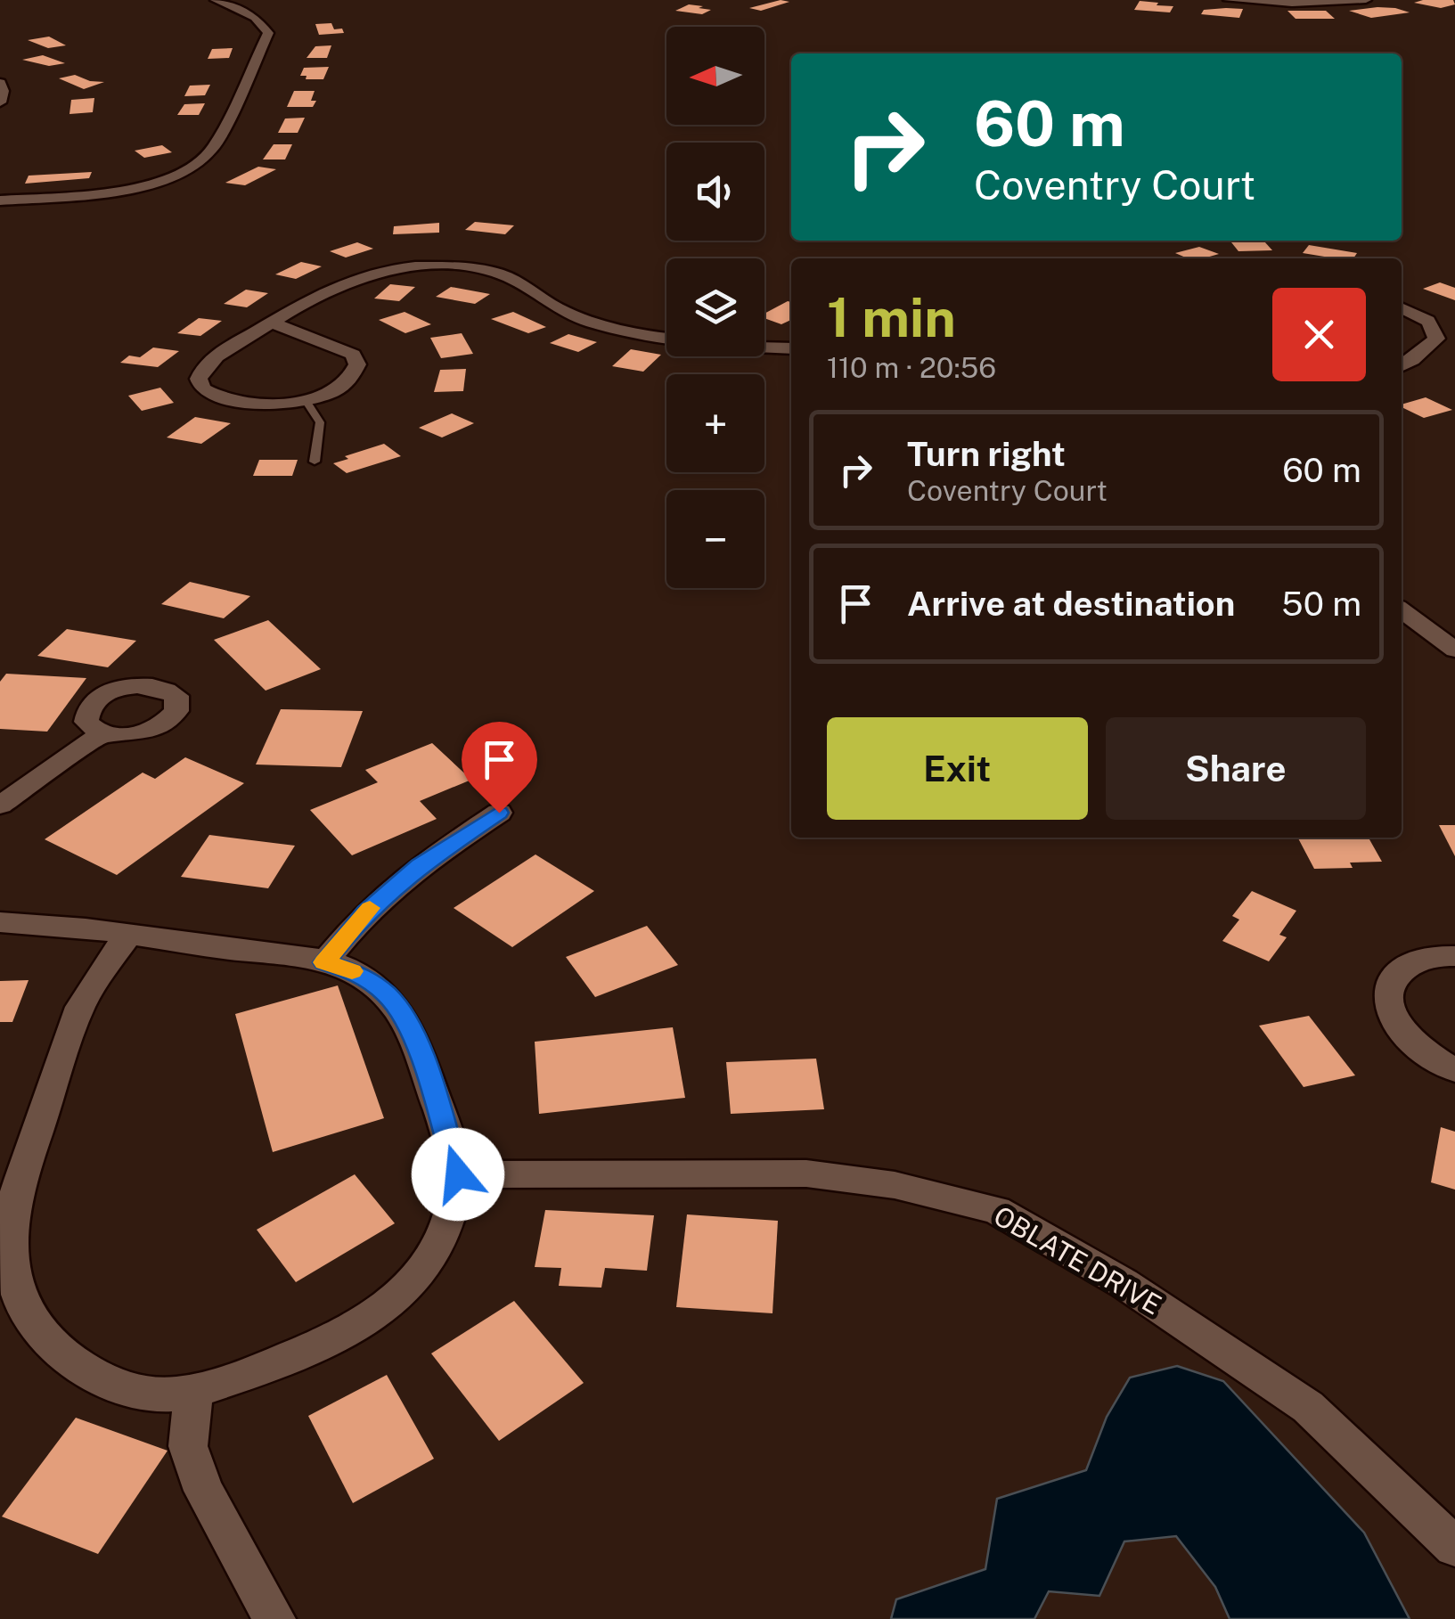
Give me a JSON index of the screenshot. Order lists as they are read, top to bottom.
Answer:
{
  "streets": {
    "street": ["OBLATE DRIVE"]
  },
  "north": "left",
  "page": {
    "map_buttons": ["+", "−"],
    "turn": ["60 m", "Coventry Court"],
    "heading": ["1 min", "110 m · 20:56"],
    "list": [
      {
        "name": "Turn right",
        "note": "Coventry Court",
        "value": "60 m"
      },
      {
        "name": "Arrive at destination",
        "value": "50 m"
      }
    ],
    "buttons": ["Exit", "Share"]
  }
}
